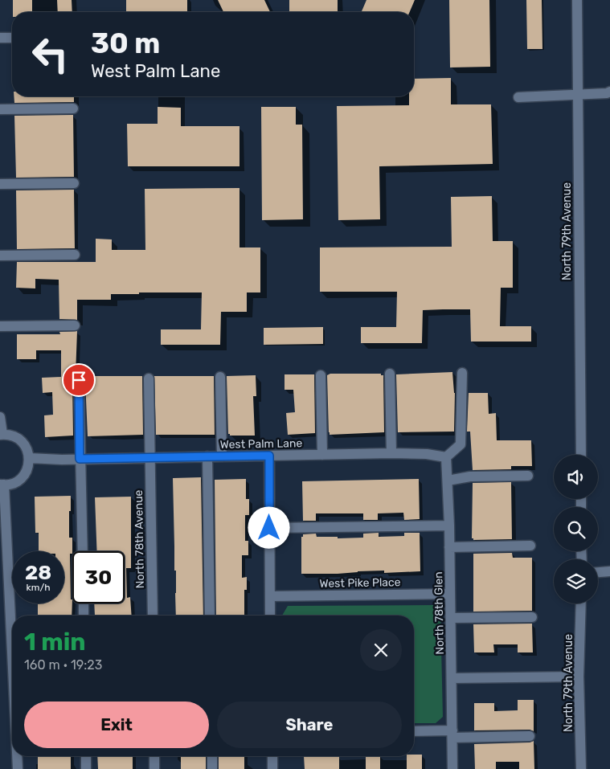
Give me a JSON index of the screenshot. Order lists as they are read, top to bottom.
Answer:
{
  "streets": {
    "street": [
      "North 79th Avenue",
      "West Palm Lane",
      "North 78th Avenue",
      "West Pike Place",
      "North 78th Glen"
    ]
  },
  "crossings": [
    ["West Palm Lane", "North 78th Avenue"],
    ["West Palm Lane", "North 78th Glen"],
    ["West Pike Place", "North 78th Glen"]
  ],
  "page": {
    "turn": ["30 m", "West Palm Lane"],
    "speed": "28 km/h",
    "limit": "30",
    "heading": ["1 min", "160 m · 19:23"],
    "buttons": ["Exit", "Share"]
  }
}
